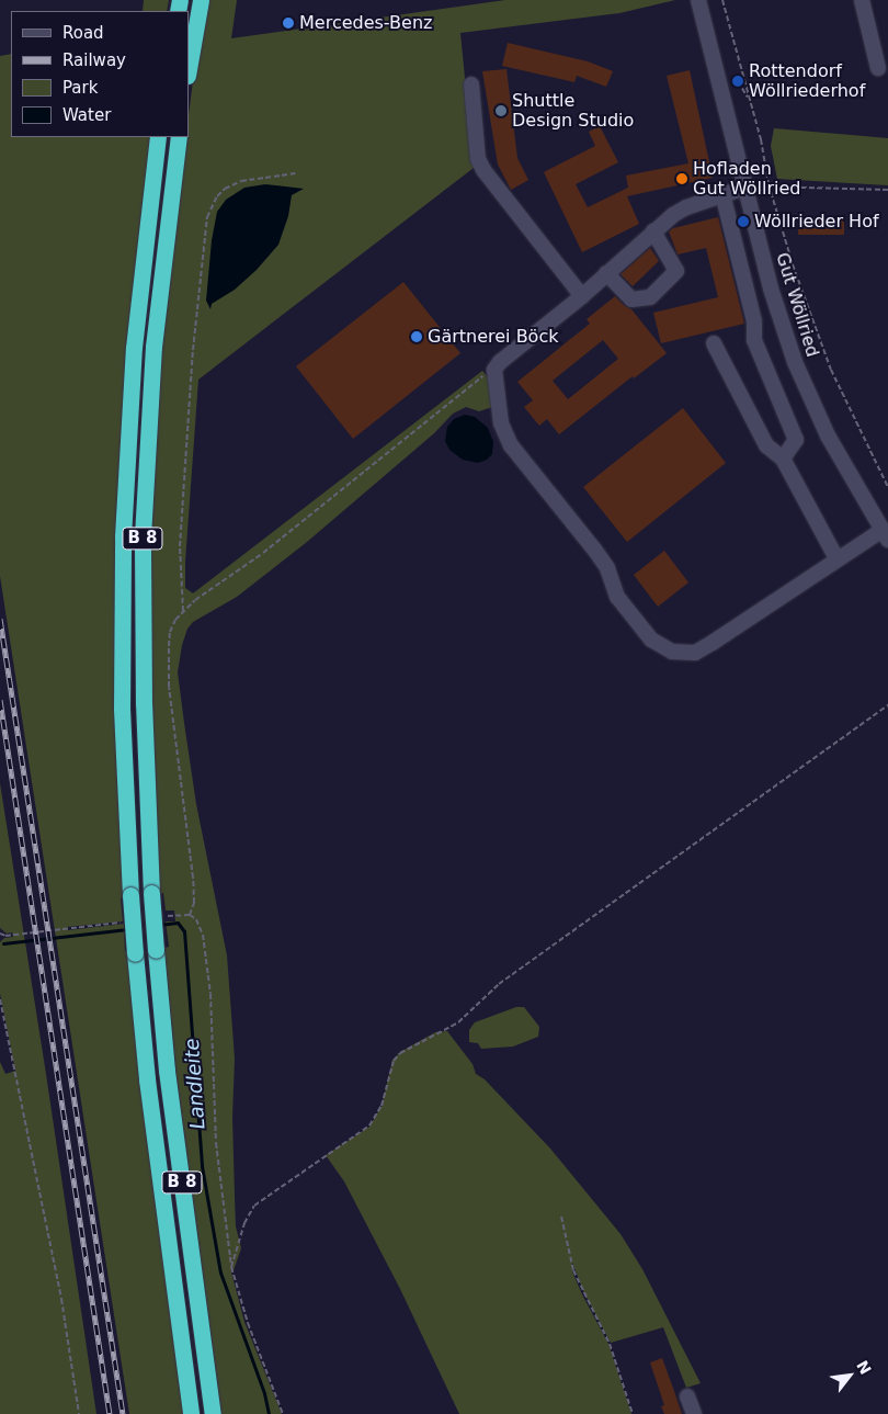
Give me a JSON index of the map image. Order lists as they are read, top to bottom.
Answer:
{
  "streets": {
    "highway": ["B 8"],
    "street": ["Gut Wöllried"]
  },
  "water": ["Landleite"],
  "places": [
    "Mercedes-Benz",
    "Rottendorf Wöllriederhof",
    "Shuttle Design Studio",
    "Hofladen Gut Wöllried",
    "Wöllrieder Hof",
    "Gärtnerei Böck"
  ],
  "legend": [
    "Road",
    "Railway",
    "Park",
    "Water"
  ],
  "north": "top right"
}
